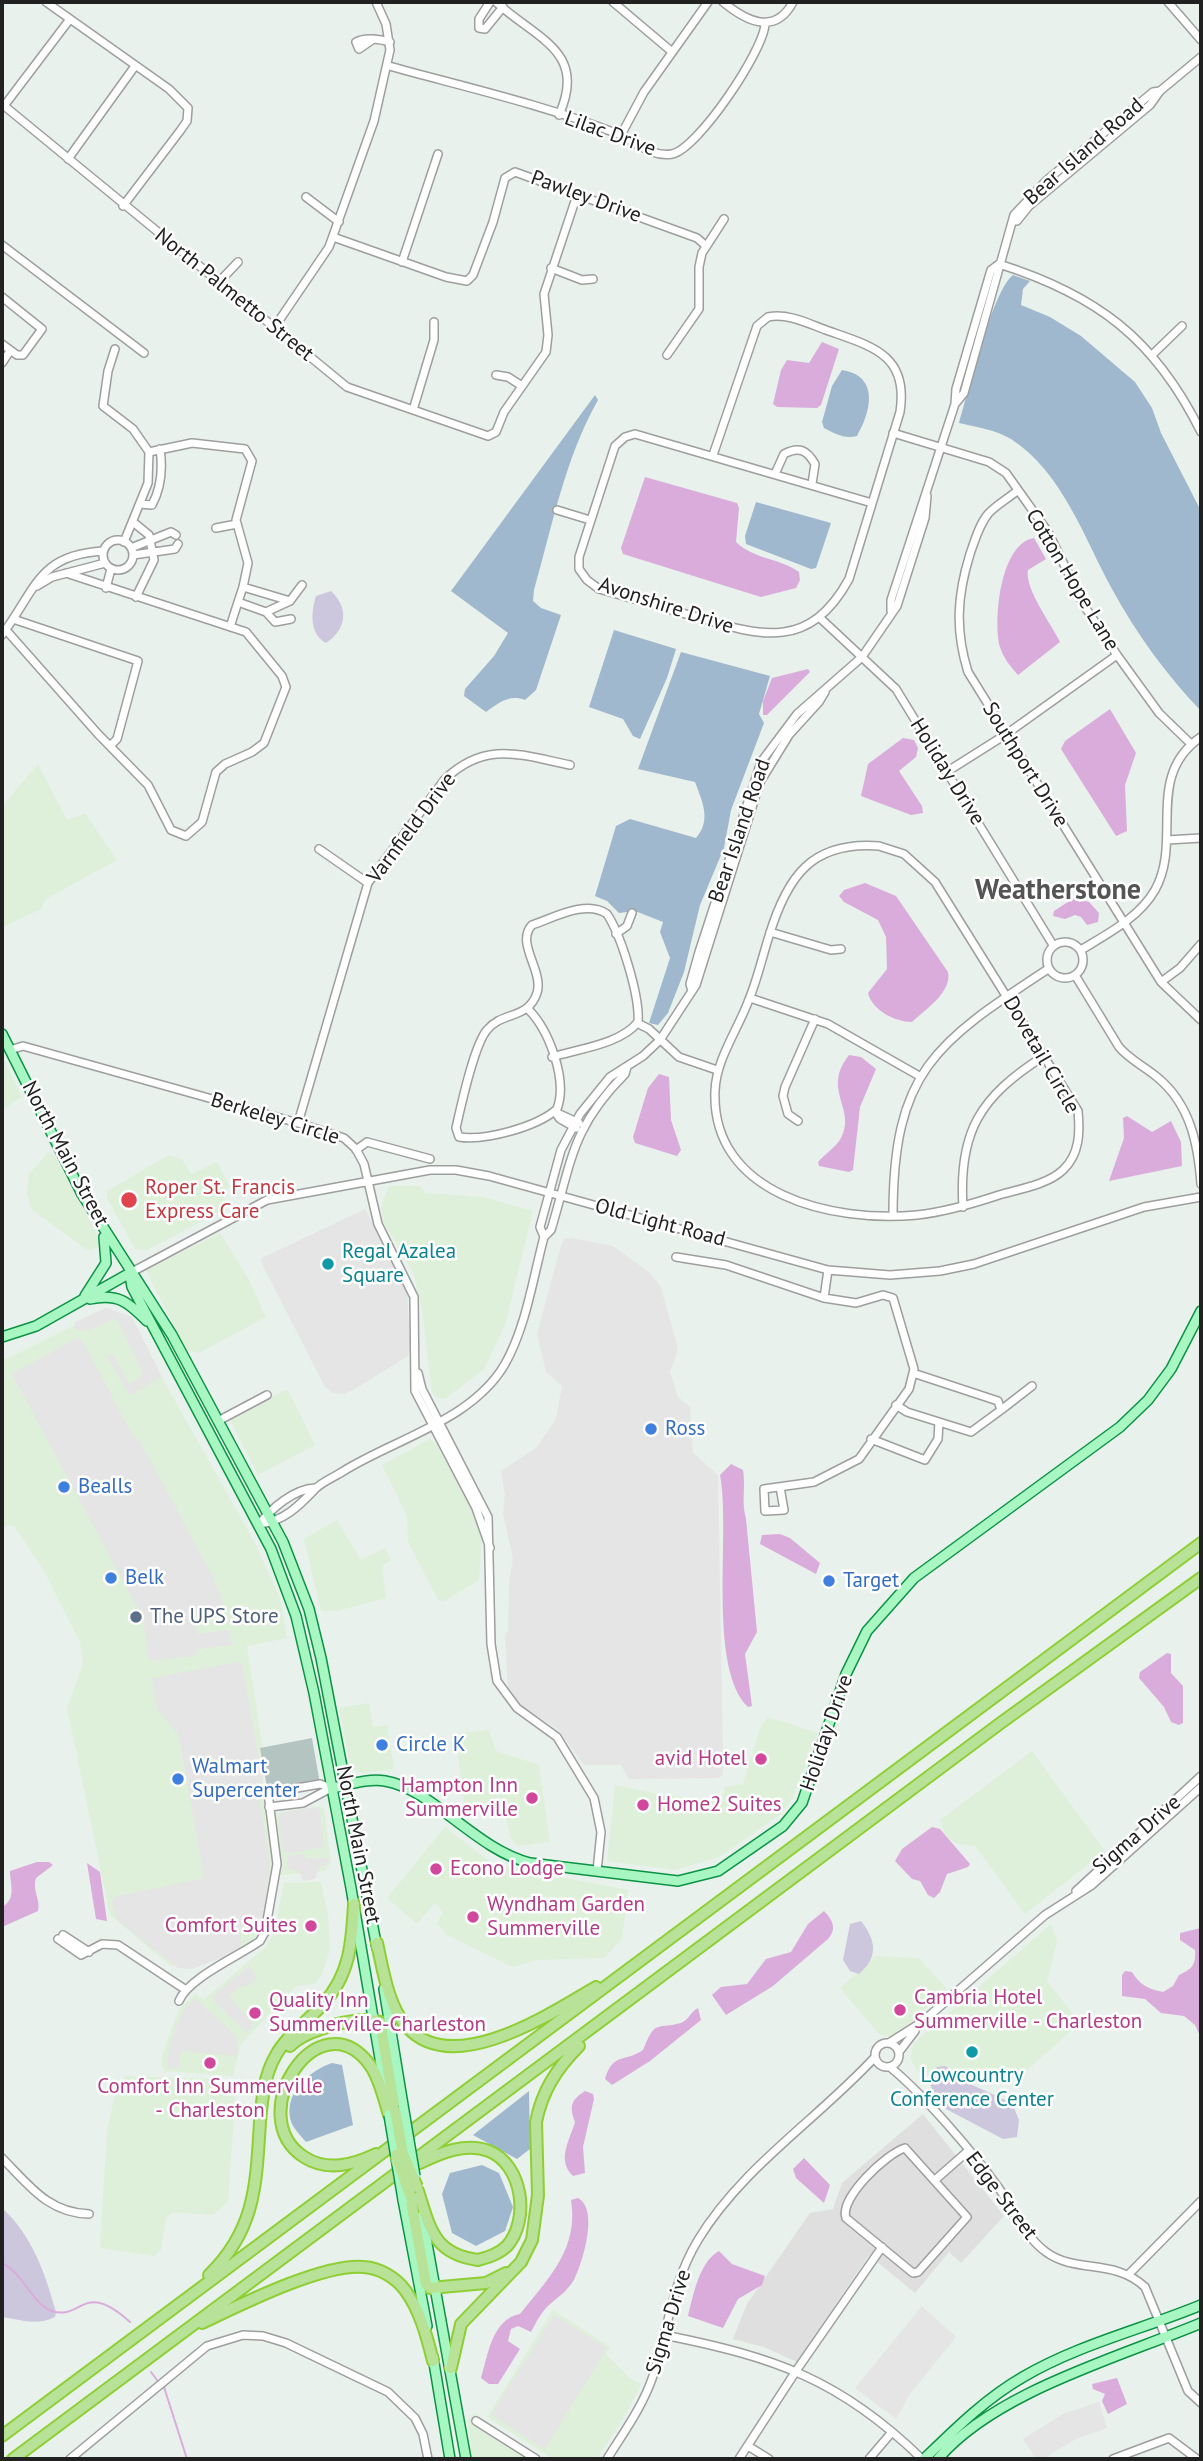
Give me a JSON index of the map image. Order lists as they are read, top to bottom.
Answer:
{
  "streets": {
    "main road": ["Holiday Drive", "North Main Street"],
    "street": [
      "Lilac Drive",
      "Bear Island Road",
      "Pawley Drive",
      "North Palmetto Street",
      "Cotton Hope Lane",
      "Avonshire Drive",
      "Southport Drive",
      "Varnfield Drive",
      "Dovetail Circle",
      "Berkeley Circle",
      "Old Light Road",
      "Sigma Drive",
      "Edge Street"
    ]
  },
  "crossings": [
    ["Bear Island Road", "Cotton Hope Lane"],
    ["Bear Island Road", "Holiday Drive"],
    ["Bear Island Road", "Old Light Road"],
    ["Cotton Hope Lane", "Avonshire Drive"],
    ["Cotton Hope Lane", "Southport Drive"],
    ["Avonshire Drive", "Holiday Drive"],
    ["Holiday Drive", "Berkeley Circle"],
    ["Holiday Drive", "North Main Street"],
    ["Varnfield Drive", "Berkeley Circle"],
    ["Berkeley Circle", "North Main Street"],
    ["Berkeley Circle", "Old Light Road"],
    ["North Main Street", "Old Light Road"],
    ["Sigma Drive", "Edge Street"]
  ],
  "districts": ["Weatherstone"],
  "places": [
    "Roper St. Francis Express Care",
    "Regal Azalea Square",
    "Ross",
    "Bealls",
    "Belk",
    "Target",
    "The UPS Store",
    "Circle K",
    "avid Hotel",
    "Walmart Supercenter",
    "Hampton Inn Summerville",
    "Home2 Suites",
    "Econo Lodge",
    "Wyndham Garden Summerville",
    "Comfort Suites",
    "Cambria Hotel Summerville - Charleston",
    "Quality Inn Summerville-Charleston",
    "Lowcountry Conference Center",
    "Comfort Inn Summerville - Charleston"
  ]
}
